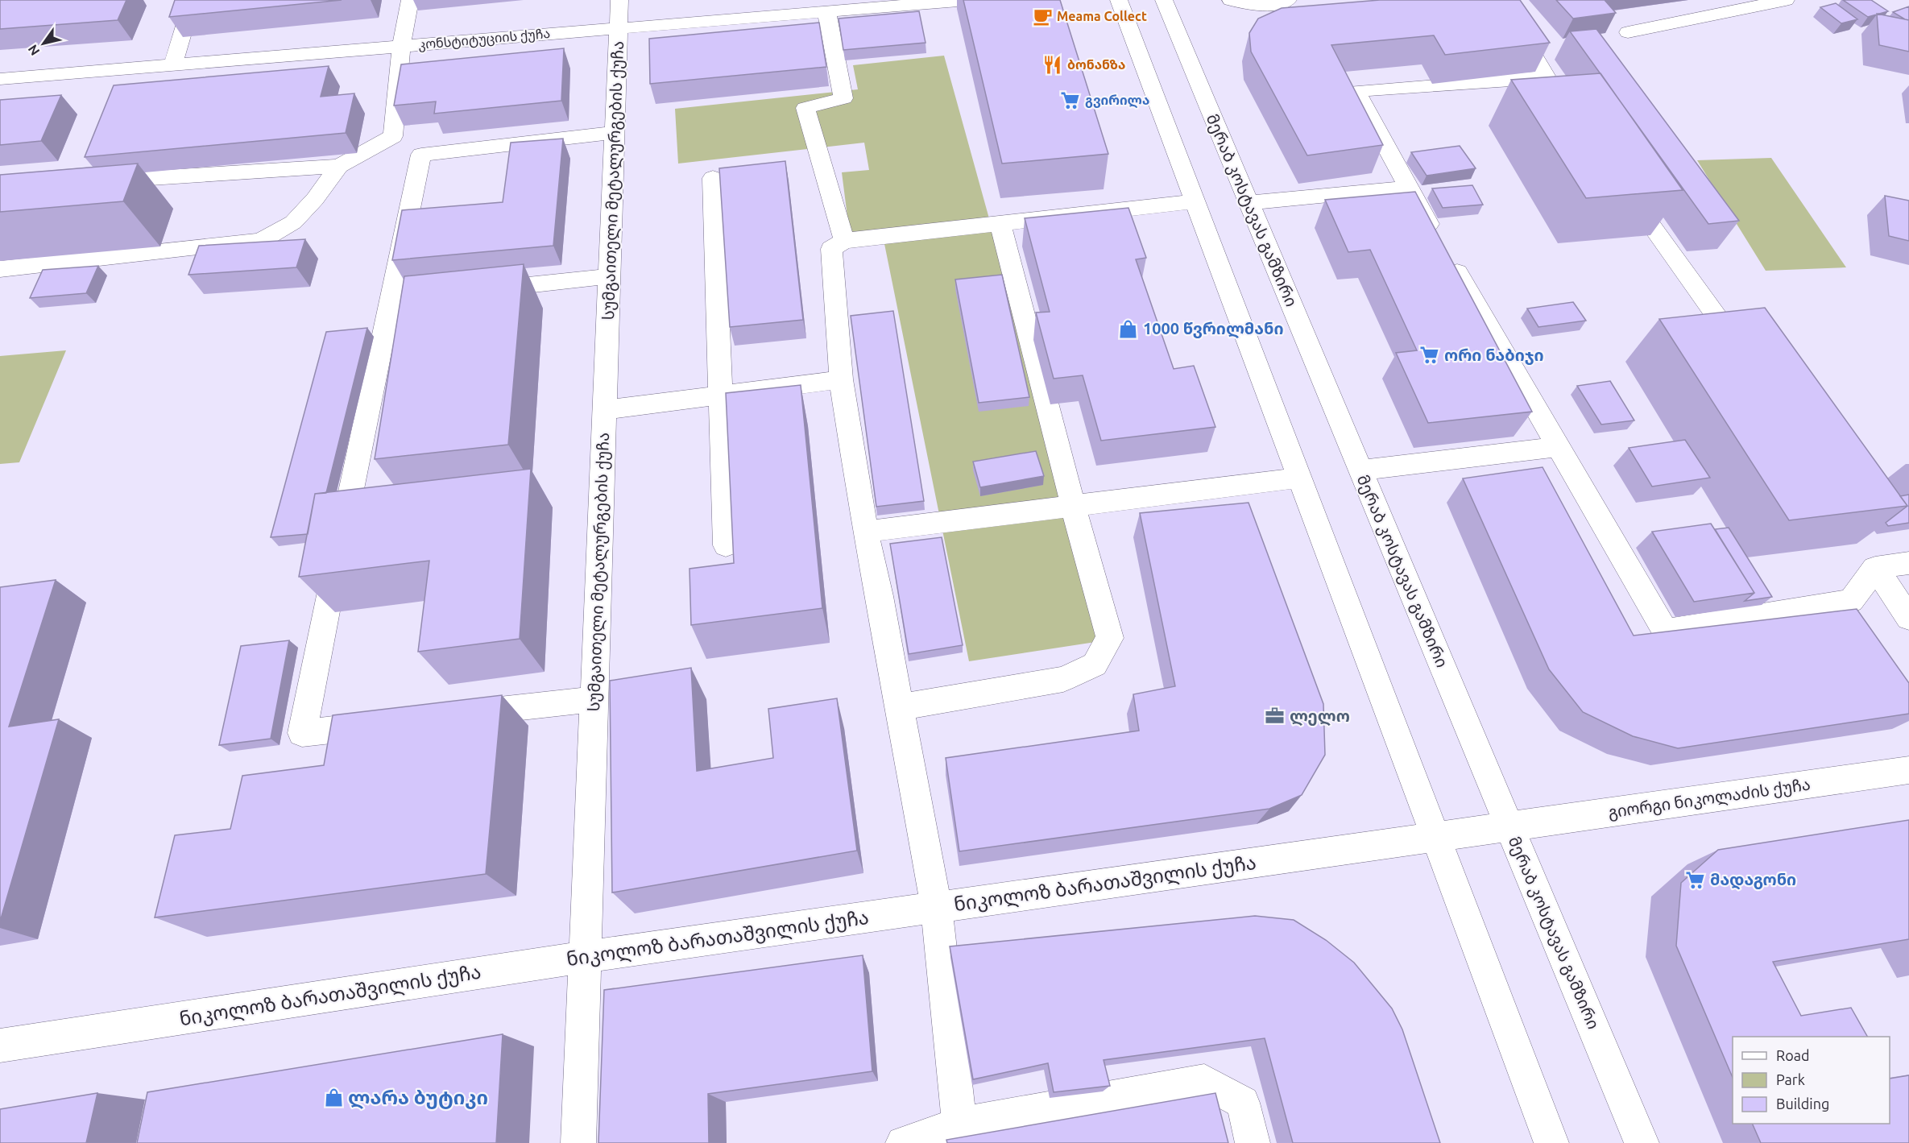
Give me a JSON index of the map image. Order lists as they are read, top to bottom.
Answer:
{
  "streets": {
    "street": [
      "კონსტიტუციის ქუჩა",
      "სუმგაითელი მეტალურგების ქუჩა",
      "მერაბ კოსტავას გამზირი",
      "გიორგი ნიკოლაძის ქუჩა",
      "ნიკოლოზ ბარათაშვილის ქუჩა"
    ]
  },
  "crossings": [
    ["კონსტიტუციის ქუჩა", "სუმგაითელი მეტალურგების ქუჩა"],
    ["სუმგაითელი მეტალურგების ქუჩა", "ნიკოლოზ ბარათაშვილის ქუჩა"],
    ["მერაბ კოსტავას გამზირი", "გიორგი ნიკოლაძის ქუჩა"],
    ["გიორგი ნიკოლაძის ქუჩა", "ნიკოლოზ ბარათაშვილის ქუჩა"]
  ],
  "places": {
    "cafe": ["Meama Collect"],
    "restaurant": ["ბონანზა"],
    "supermarket": ["გვირილა", "ორი ნაბიჯი", "მადაგონი"],
    "shop": ["1000 წვრილმანი", "ლარა ბუტიკი"],
    "office": ["ლელო"]
  },
  "legend": ["Road", "Park", "Building"],
  "north": "bottom left"
}
